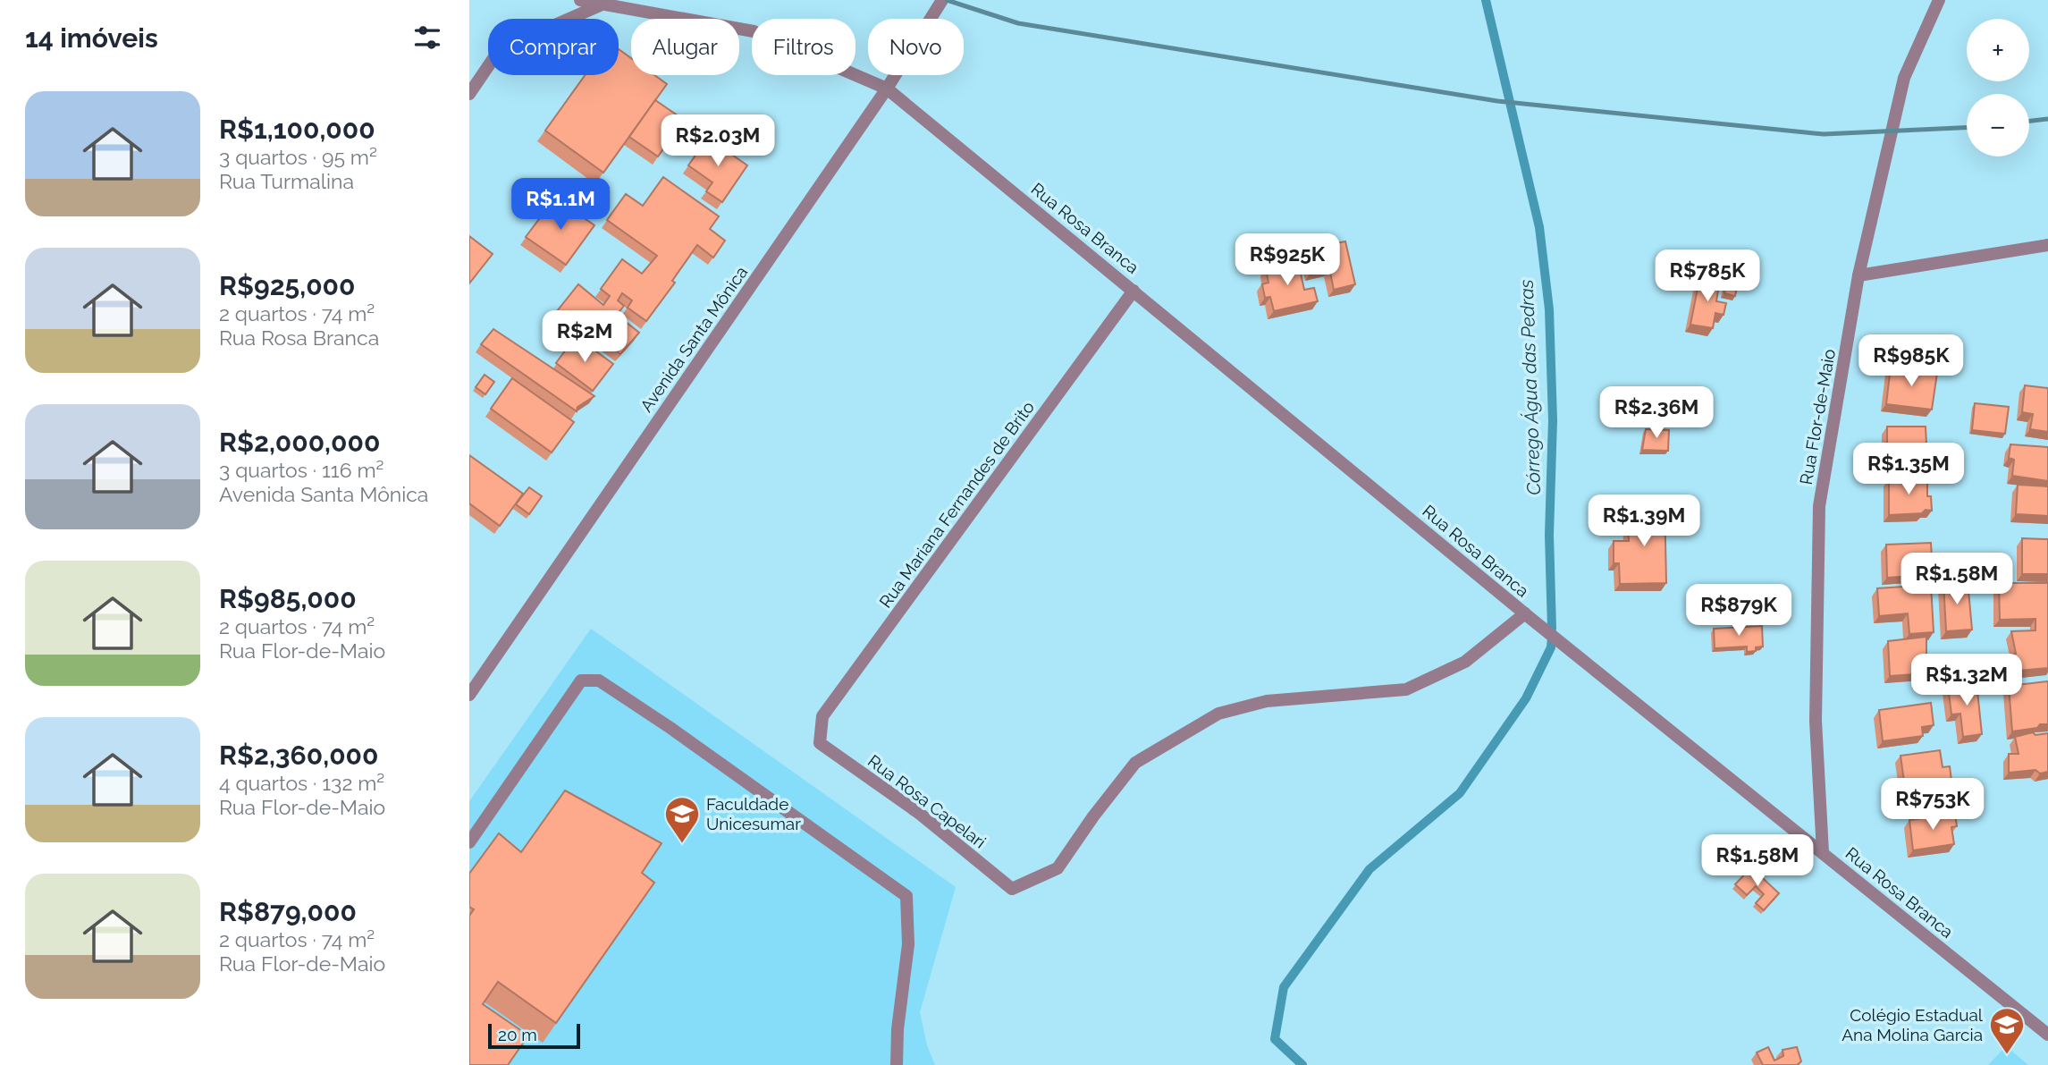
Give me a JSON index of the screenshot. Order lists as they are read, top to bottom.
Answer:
{
  "streets": {
    "street": [
      "Rua Rosa Branca",
      "Avenida Santa Mônica",
      "Rua Flor-de-Maio",
      "Rua Mariana Fernandes de Brito",
      "Rua Rosa Capelari"
    ]
  },
  "crossings": [
    ["Rua Rosa Branca", "Avenida Santa Mônica"],
    ["Rua Rosa Branca", "Rua Flor-de-Maio"],
    ["Rua Rosa Branca", "Rua Mariana Fernandes de Brito"],
    ["Rua Rosa Branca", "Rua Rosa Capelari"],
    ["Rua Mariana Fernandes de Brito", "Rua Rosa Capelari"]
  ],
  "water": ["Córrego Água das Pedras"],
  "places": {
    "school or university": ["Faculdade Unicesumar", "Colégio Estadual Ana Molina Garcia"]
  },
  "scale_bar": "20 m",
  "page": {
    "heading": "14 imóveis",
    "map_buttons": ["+", "−"],
    "chip": [
      "Comprar",
      "Alugar",
      "Filtros",
      "Novo"
    ],
    "list": [
      {
        "name": "R$1,100,000",
        "note": "3 quartos · 95 m² · Rua Turmalina"
      },
      {
        "name": "R$925,000",
        "note": "2 quartos · 74 m² · Rua Rosa Branca"
      },
      {
        "name": "R$2,000,000",
        "note": "3 quartos · 116 m² · Avenida Santa Mônica"
      },
      {
        "name": "R$985,000",
        "note": "2 quartos · 74 m² · Rua Flor-de-Maio"
      },
      {
        "name": "R$2,360,000",
        "note": "4 quartos · 132 m² · Rua Flor-de-Maio"
      },
      {
        "name": "R$879,000",
        "note": "2 quartos · 74 m² · Rua Flor-de-Maio"
      }
    ],
    "price": [
      "R$2.03M",
      "R$1.1M",
      "R$925K",
      "R$785K",
      "R$2M",
      "R$985K",
      "R$2.36M",
      "R$1.35M",
      "R$1.39M",
      "R$1.58M",
      "R$879K",
      "R$1.32M",
      "R$753K",
      "R$1.58M"
    ],
    "scale": "20 m"
  }
}
